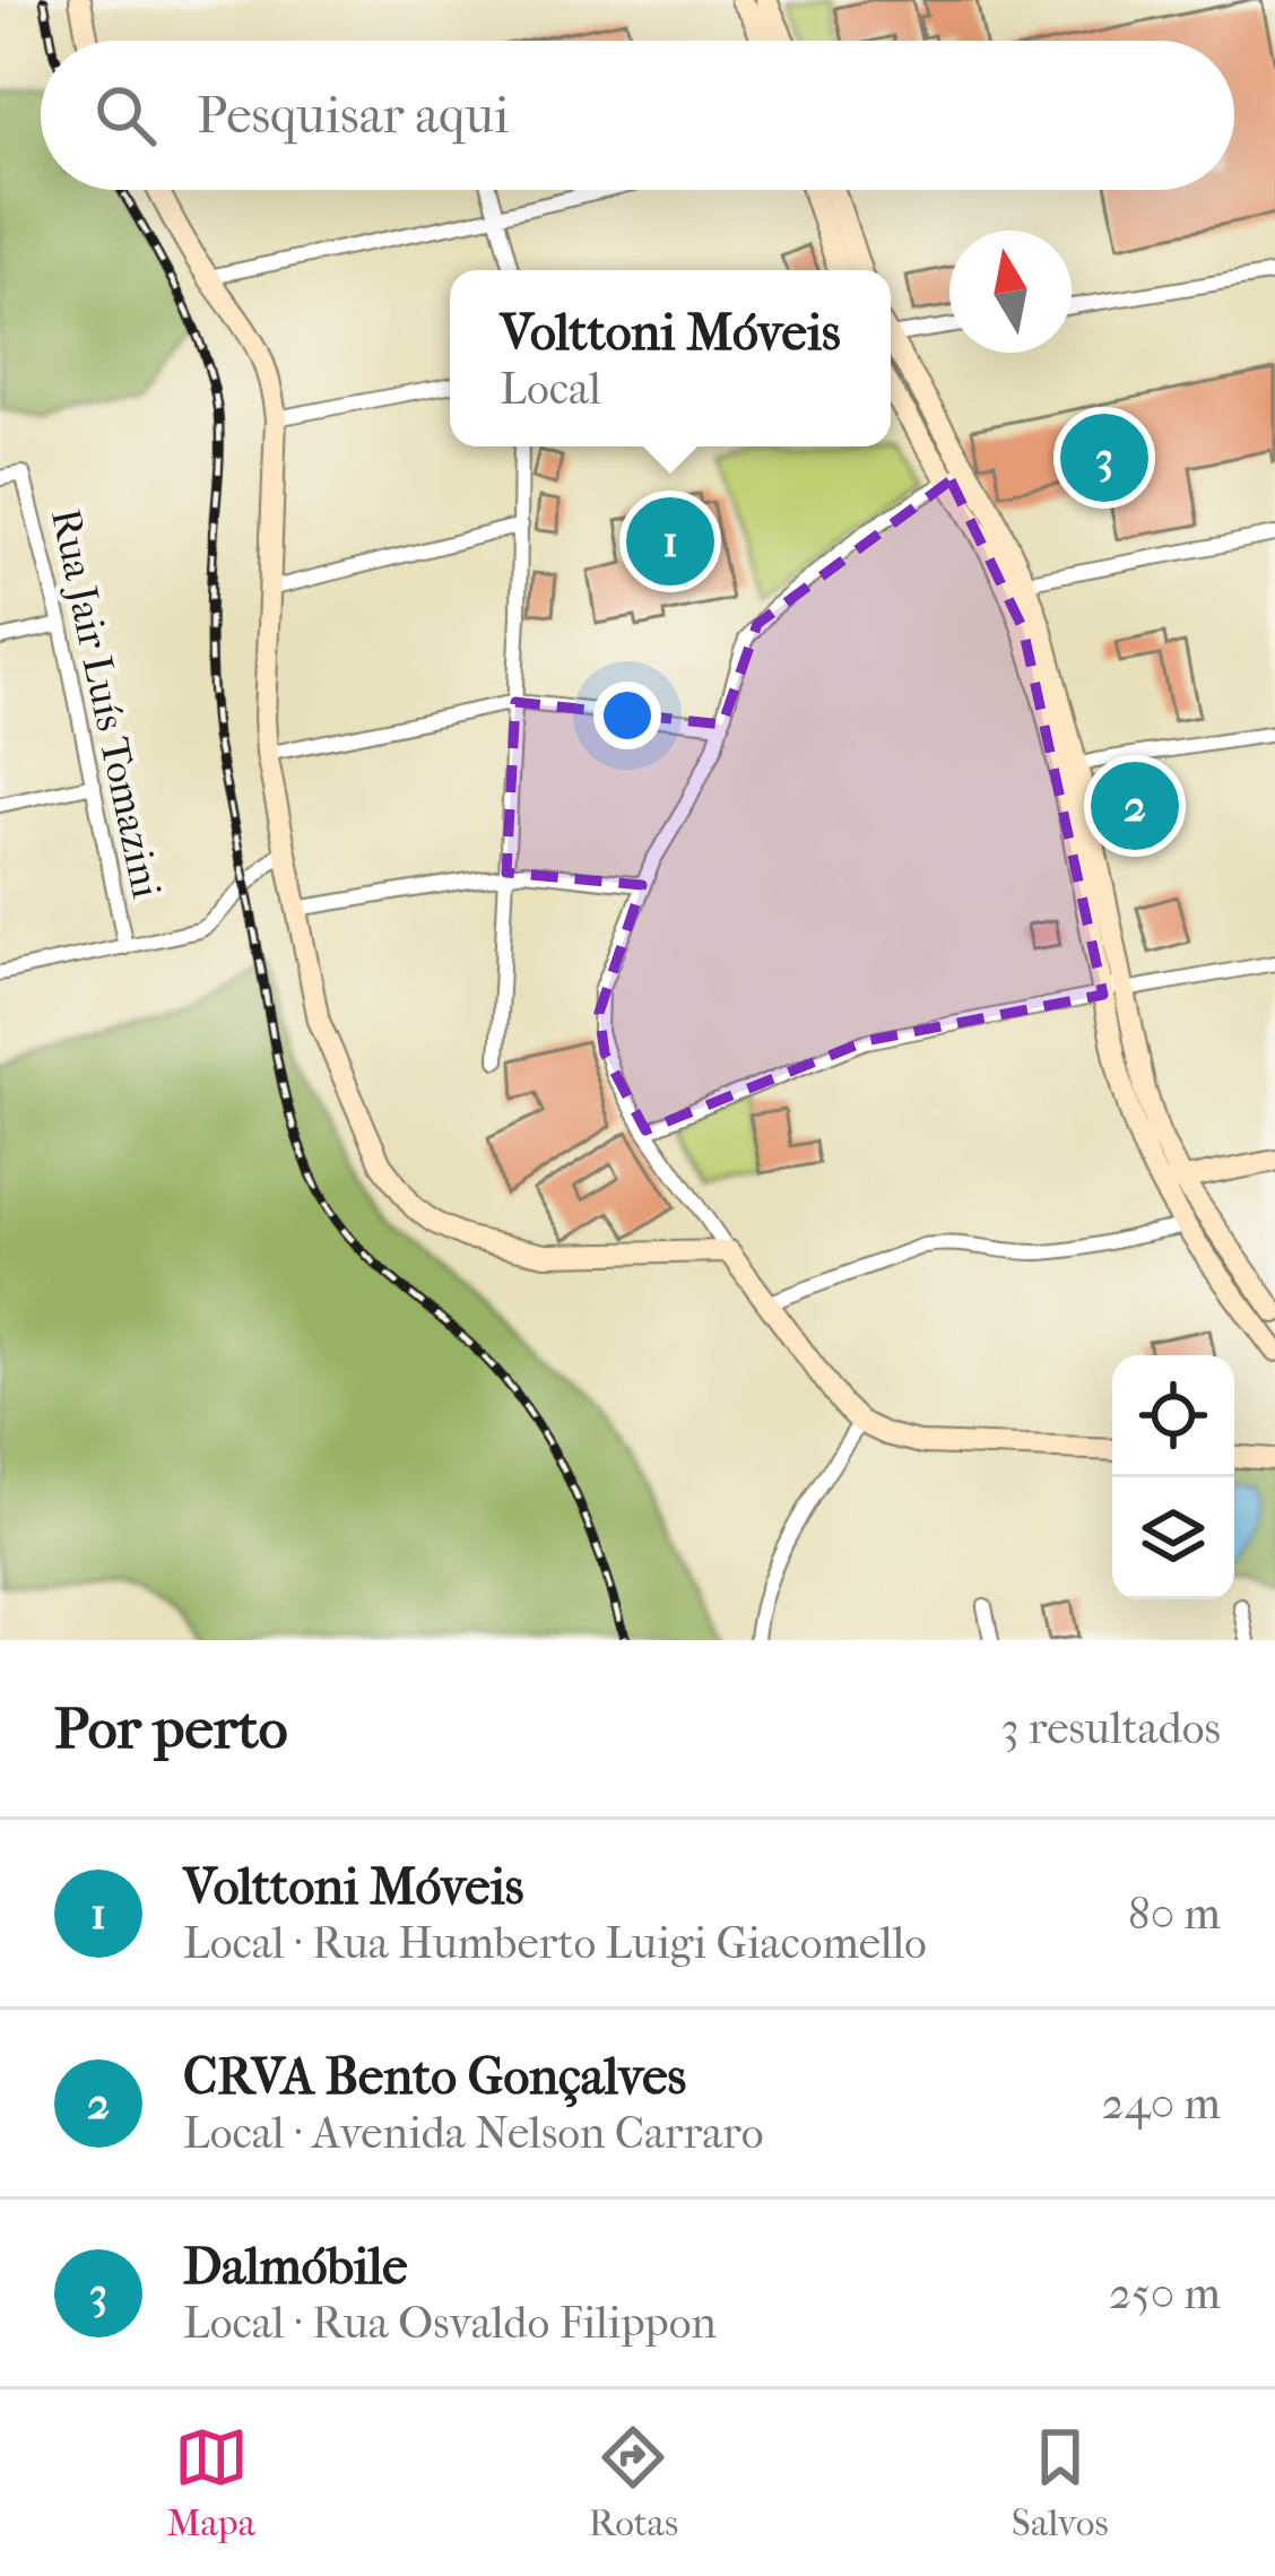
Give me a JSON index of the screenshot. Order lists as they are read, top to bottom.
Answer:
{
  "streets": {
    "street": ["Rua Jair Luís Tomazini"]
  },
  "north": "top",
  "page": {
    "search": "Pesquisar aqui",
    "popup": ["Volttoni Móveis", "Local"],
    "pins": ["3", "1", "2"],
    "heading": ["Por perto", "3 resultados"],
    "list": [
      {
        "mark": "1",
        "name": "Volttoni Móveis",
        "note": "Local · Rua Humberto Luigi Giacomello",
        "value": "80 m"
      },
      {
        "mark": "2",
        "name": "CRVA Bento Gonçalves",
        "note": "Local · Avenida Nelson Carraro",
        "value": "240 m"
      },
      {
        "mark": "3",
        "name": "Dalmóbile",
        "note": "Local · Rua Osvaldo Filippon",
        "value": "250 m"
      }
    ],
    "nav": ["Mapa", "Rotas", "Salvos"]
  }
}
